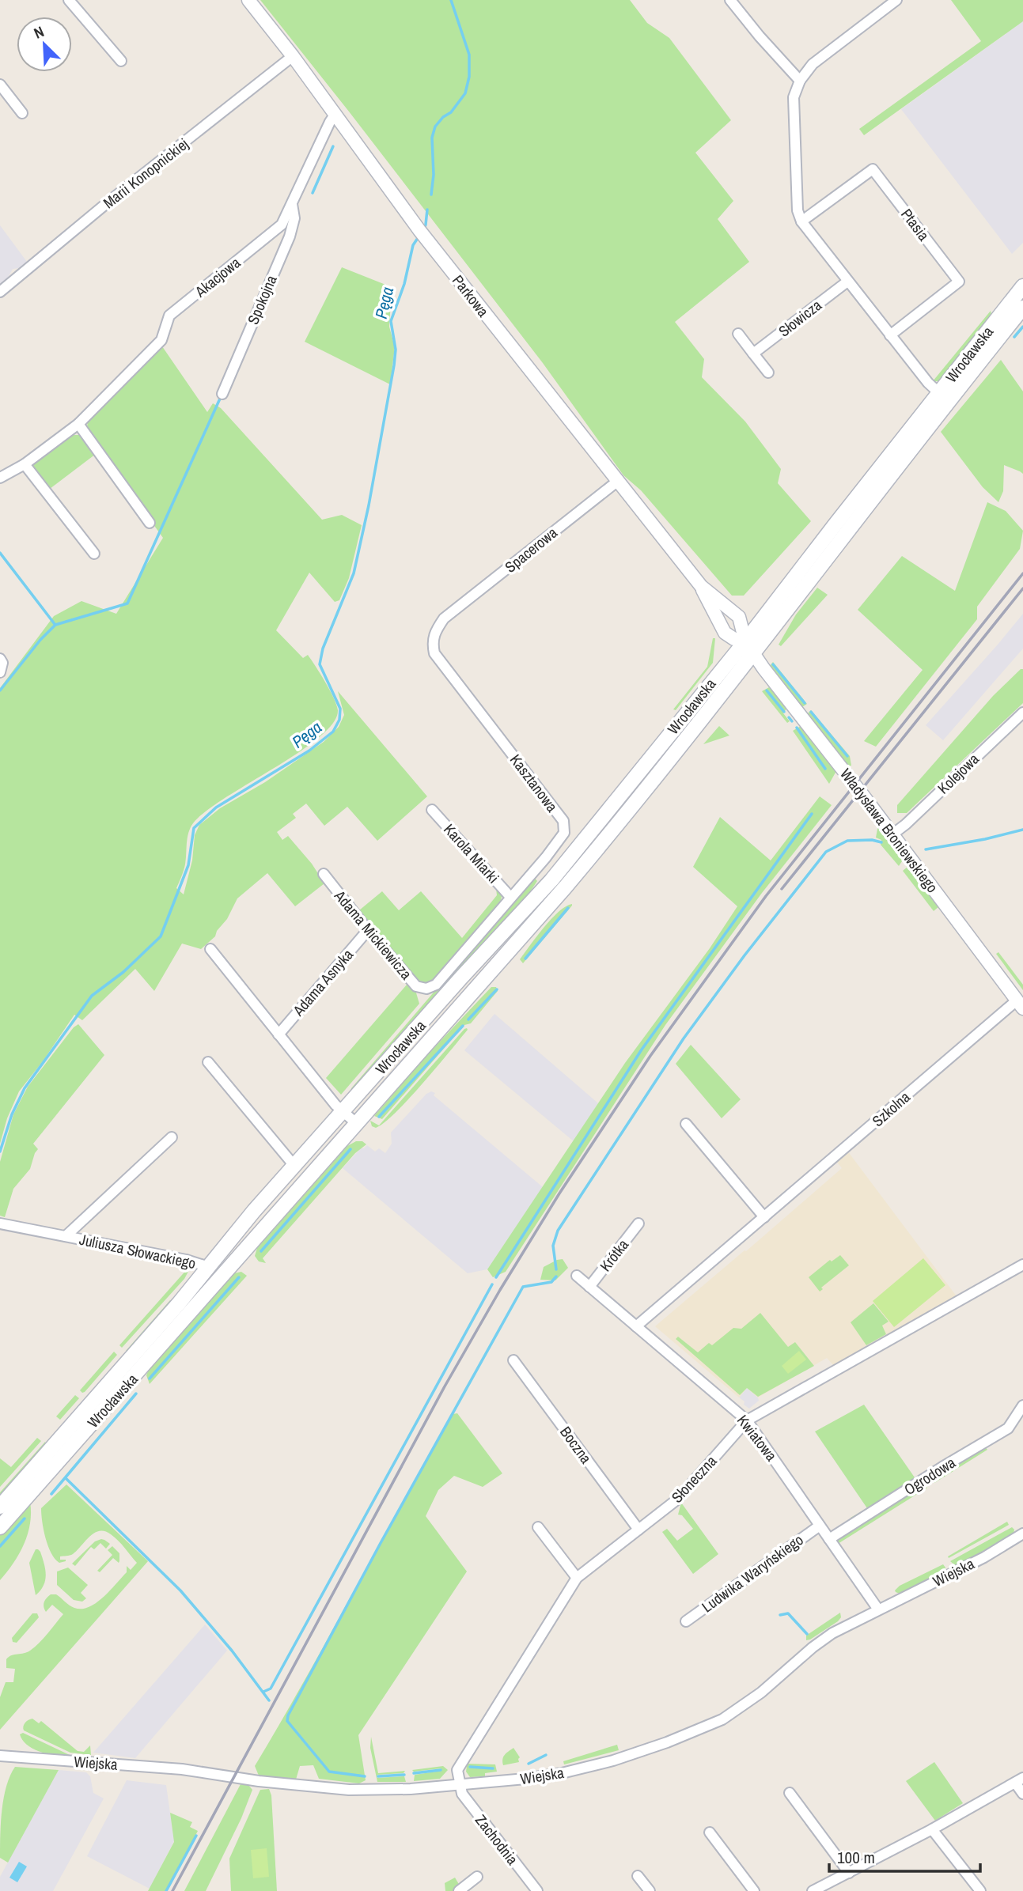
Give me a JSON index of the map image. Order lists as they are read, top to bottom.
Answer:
{
  "streets": {
    "main road": ["Wrocławska"],
    "street": [
      "Marii Konopnickiej",
      "Ptasia",
      "Akacjowa",
      "Parkowa",
      "Spokojna",
      "Słowicza",
      "Spacerowa",
      "Kolejowa",
      "Kasztanowa",
      "Władysława Broniewskiego",
      "Karola Miarki",
      "Adama Mickiewicza",
      "Adama Asnyka",
      "Szkolna",
      "Juliusza Słowackiego",
      "Krótka",
      "Kwiatowa",
      "Boczna",
      "Ogrodowa",
      "Słoneczna",
      "Wiejska",
      "Ludwika Waryńskiego",
      "Zachodnia"
    ]
  },
  "crossings": [
    ["Marii Konopnickiej", "Parkowa"],
    ["Akacjowa", "Parkowa"],
    ["Akacjowa", "Spokojna"],
    ["Parkowa", "Wrocławska"],
    ["Parkowa", "Spacerowa"],
    ["Parkowa", "Władysława Broniewskiego"],
    ["Wrocławska", "Władysława Broniewskiego"],
    ["Wrocławska", "Juliusza Słowackiego"],
    ["Spacerowa", "Kasztanowa"],
    ["Kolejowa", "Władysława Broniewskiego"],
    ["Kasztanowa", "Karola Miarki"],
    ["Kasztanowa", "Adama Mickiewicza"],
    ["Władysława Broniewskiego", "Szkolna"],
    ["Adama Mickiewicza", "Adama Asnyka"],
    ["Szkolna", "Kwiatowa"],
    ["Krótka", "Kwiatowa"],
    ["Kwiatowa", "Ogrodowa"],
    ["Kwiatowa", "Słoneczna"],
    ["Kwiatowa", "Wiejska"],
    ["Kwiatowa", "Ludwika Waryńskiego"],
    ["Boczna", "Słoneczna"],
    ["Słoneczna", "Wiejska"],
    ["Słoneczna", "Zachodnia"],
    ["Wiejska", "Zachodnia"]
  ],
  "water": ["Pęga"],
  "scale_bar": "100 m",
  "north": "top left"
}
